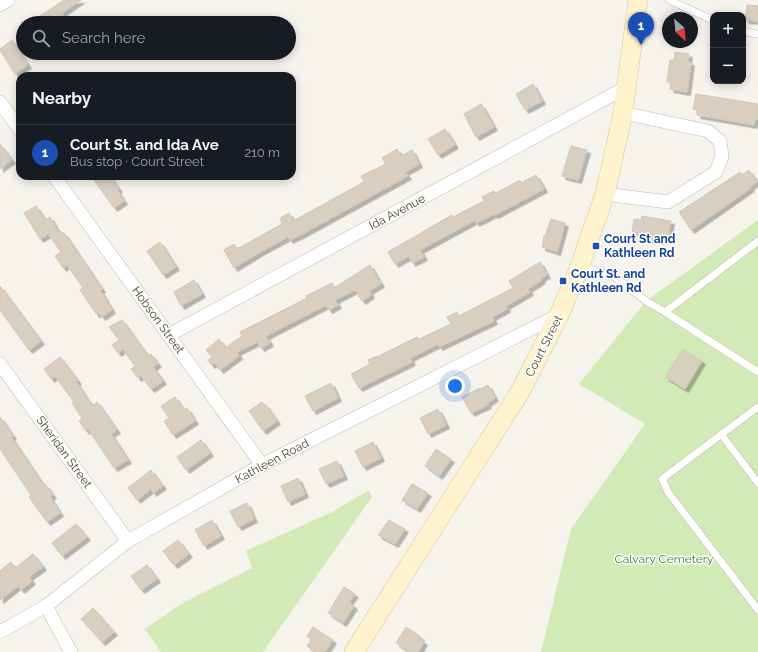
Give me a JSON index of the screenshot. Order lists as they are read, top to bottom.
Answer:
{
  "streets": {
    "street": [
      "Ida Avenue",
      "Hobson Street",
      "Court Street",
      "Sheridan Street",
      "Kathleen Road"
    ]
  },
  "crossings": [
    ["Ida Avenue", "Hobson Street"],
    ["Ida Avenue", "Court Street"],
    ["Hobson Street", "Kathleen Road"],
    ["Court Street", "Kathleen Road"],
    ["Sheridan Street", "Kathleen Road"]
  ],
  "parks": ["Calvary Cemetery"],
  "places": {
    "transit": ["Court St and Kathleen Rd", "Court St. and Kathleen Rd"]
  },
  "north": "bottom right",
  "page": {
    "map_buttons": ["+", "−"],
    "pins": "1",
    "search": "Search here",
    "heading": "Nearby",
    "list": [
      {
        "mark": "1",
        "name": "Court St. and Ida Ave",
        "note": "Bus stop · Court Street",
        "value": "210 m"
      }
    ]
  }
}
